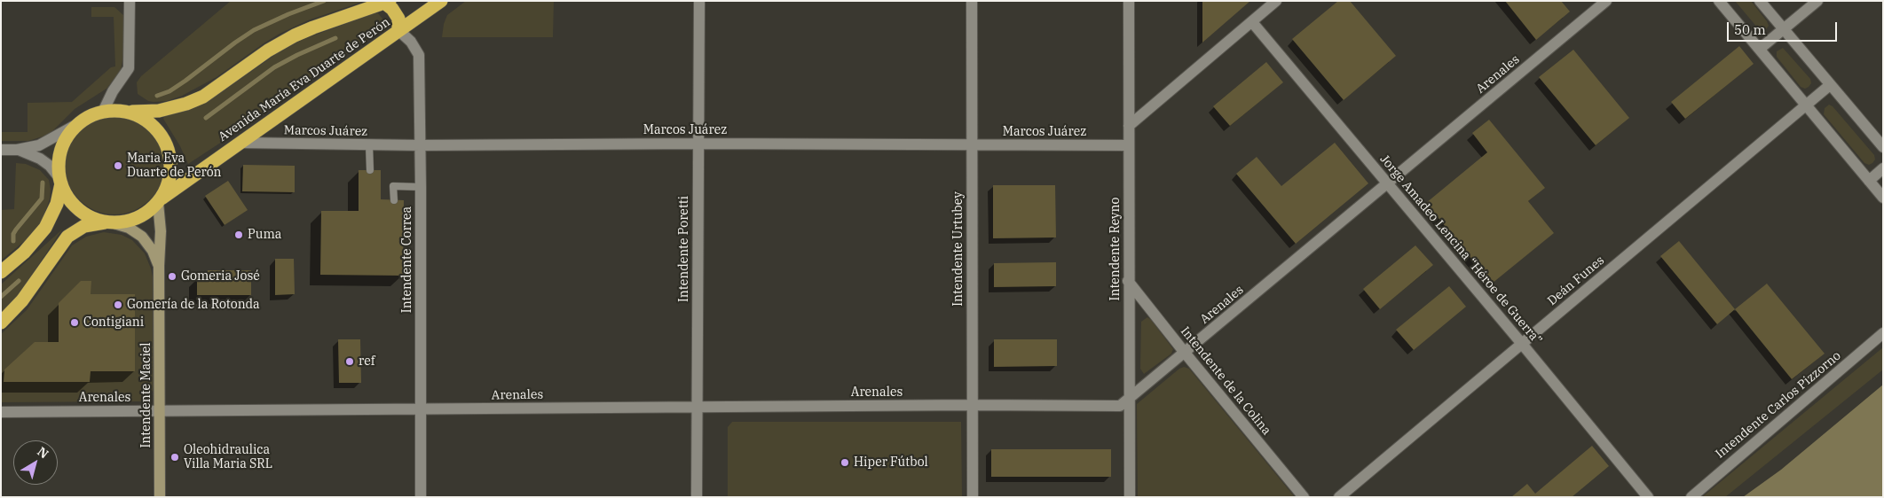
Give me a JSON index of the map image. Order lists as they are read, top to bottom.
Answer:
{
  "streets": {
    "highway": ["Avenida María Eva Duarte de Perón"],
    "main road": ["Intendente Maciel"],
    "street": [
      "Arenales",
      "Marcos Juárez",
      "Intendente Poretti",
      "Intendente Urtubey",
      "Intendente Reyno",
      "Jorge Amadeo Lencina “Héroe de Guerra”",
      "Intendente Correa",
      "Deán Funes",
      "Intendente de la Colina",
      "Intendente Carlos Pizzorno"
    ]
  },
  "crossings": [
    ["Arenales", "Intendente Poretti"],
    ["Arenales", "Intendente Urtubey"],
    ["Arenales", "Intendente Reyno"],
    ["Arenales", "Jorge Amadeo Lencina “Héroe de Guerra”"],
    ["Arenales", "Intendente Correa"],
    ["Arenales", "Intendente de la Colina"],
    ["Arenales", "Intendente Maciel"],
    ["Avenida María Eva Duarte de Perón", "Marcos Juárez"],
    ["Avenida María Eva Duarte de Perón", "Intendente Correa"],
    ["Avenida María Eva Duarte de Perón", "Intendente Maciel"],
    ["Marcos Juárez", "Intendente Poretti"],
    ["Marcos Juárez", "Intendente Urtubey"],
    ["Marcos Juárez", "Intendente Reyno"],
    ["Marcos Juárez", "Intendente Correa"],
    ["Intendente Reyno", "Intendente de la Colina"],
    ["Jorge Amadeo Lencina “Héroe de Guerra”", "Deán Funes"]
  ],
  "places": [
    "Maria Eva Duarte de Perón",
    "Puma",
    "Gomeria José",
    "Gomería de la Rotonda",
    "Contigiani",
    "ref",
    "Oleohidraulica Villa Maria SRL",
    "Hiper Fútbol"
  ],
  "scale_bar": "50 m",
  "north": "top right"
}
